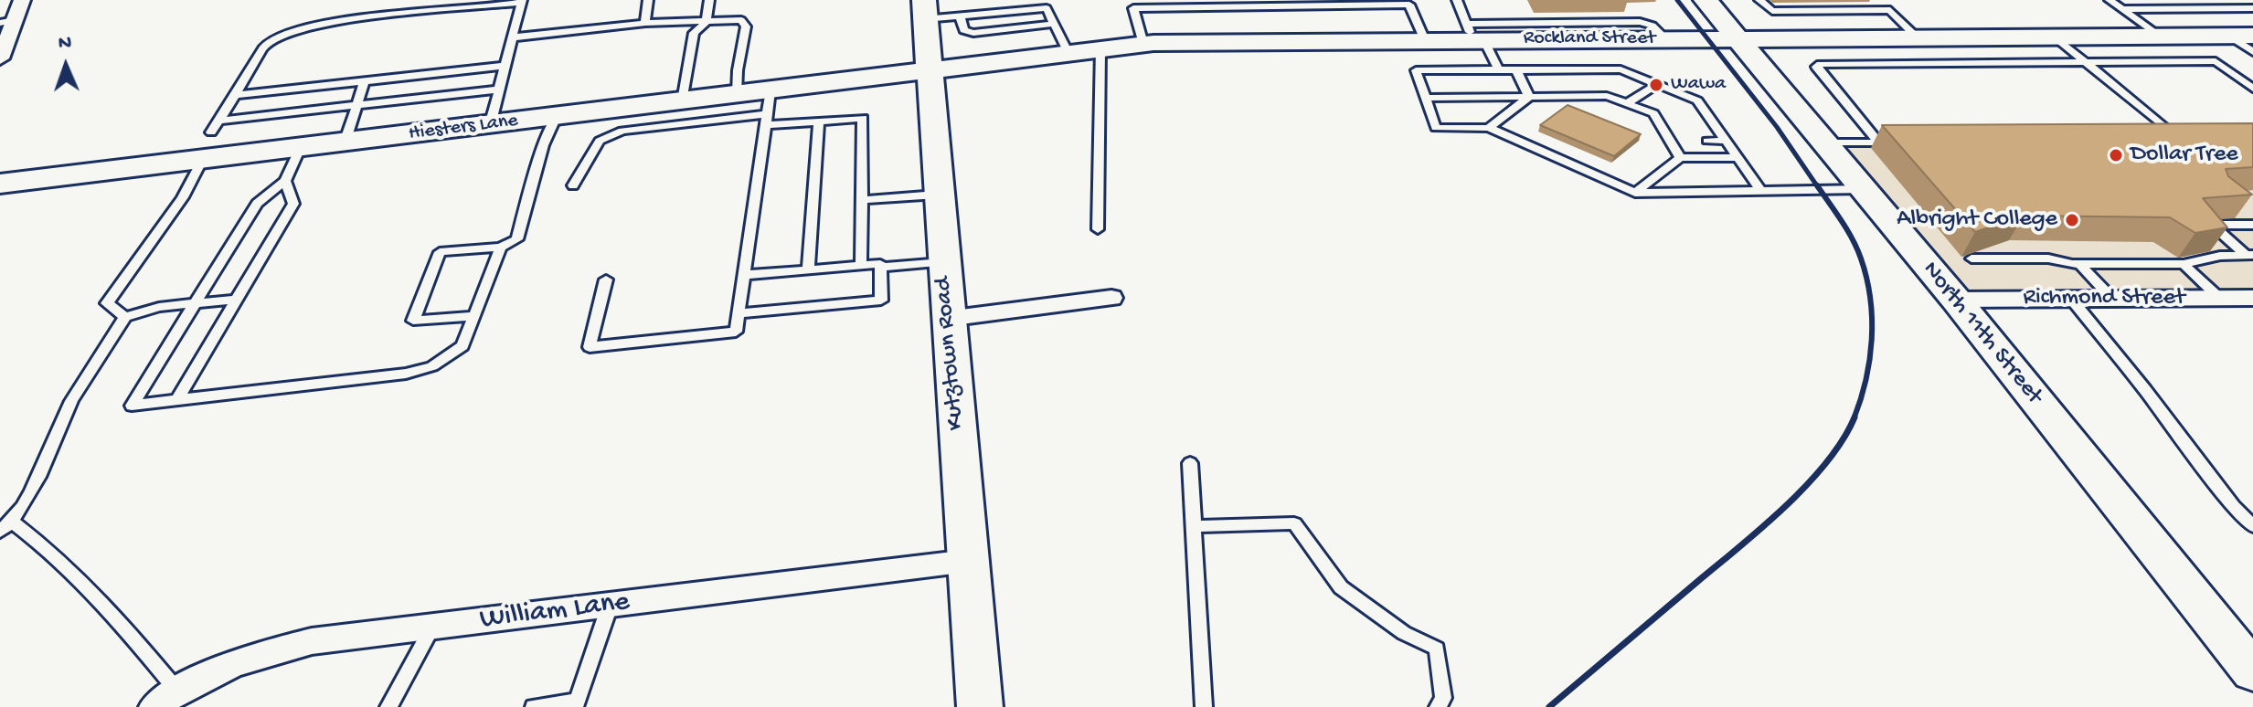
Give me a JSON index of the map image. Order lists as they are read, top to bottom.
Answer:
{
  "streets": {
    "street": [
      "Rockland Street",
      "Hiesters Lane",
      "Richmond Street",
      "North 11th Street",
      "Kutztown Road",
      "William Lane"
    ]
  },
  "crossings": [
    ["Rockland Street", "Hiesters Lane"],
    ["Rockland Street", "North 11th Street"],
    ["Rockland Street", "Kutztown Road"],
    ["Hiesters Lane", "Kutztown Road"],
    ["Richmond Street", "North 11th Street"],
    ["Kutztown Road", "William Lane"]
  ],
  "places": ["Wawa", "Dollar Tree", "Albright College"],
  "north": "top"
}
